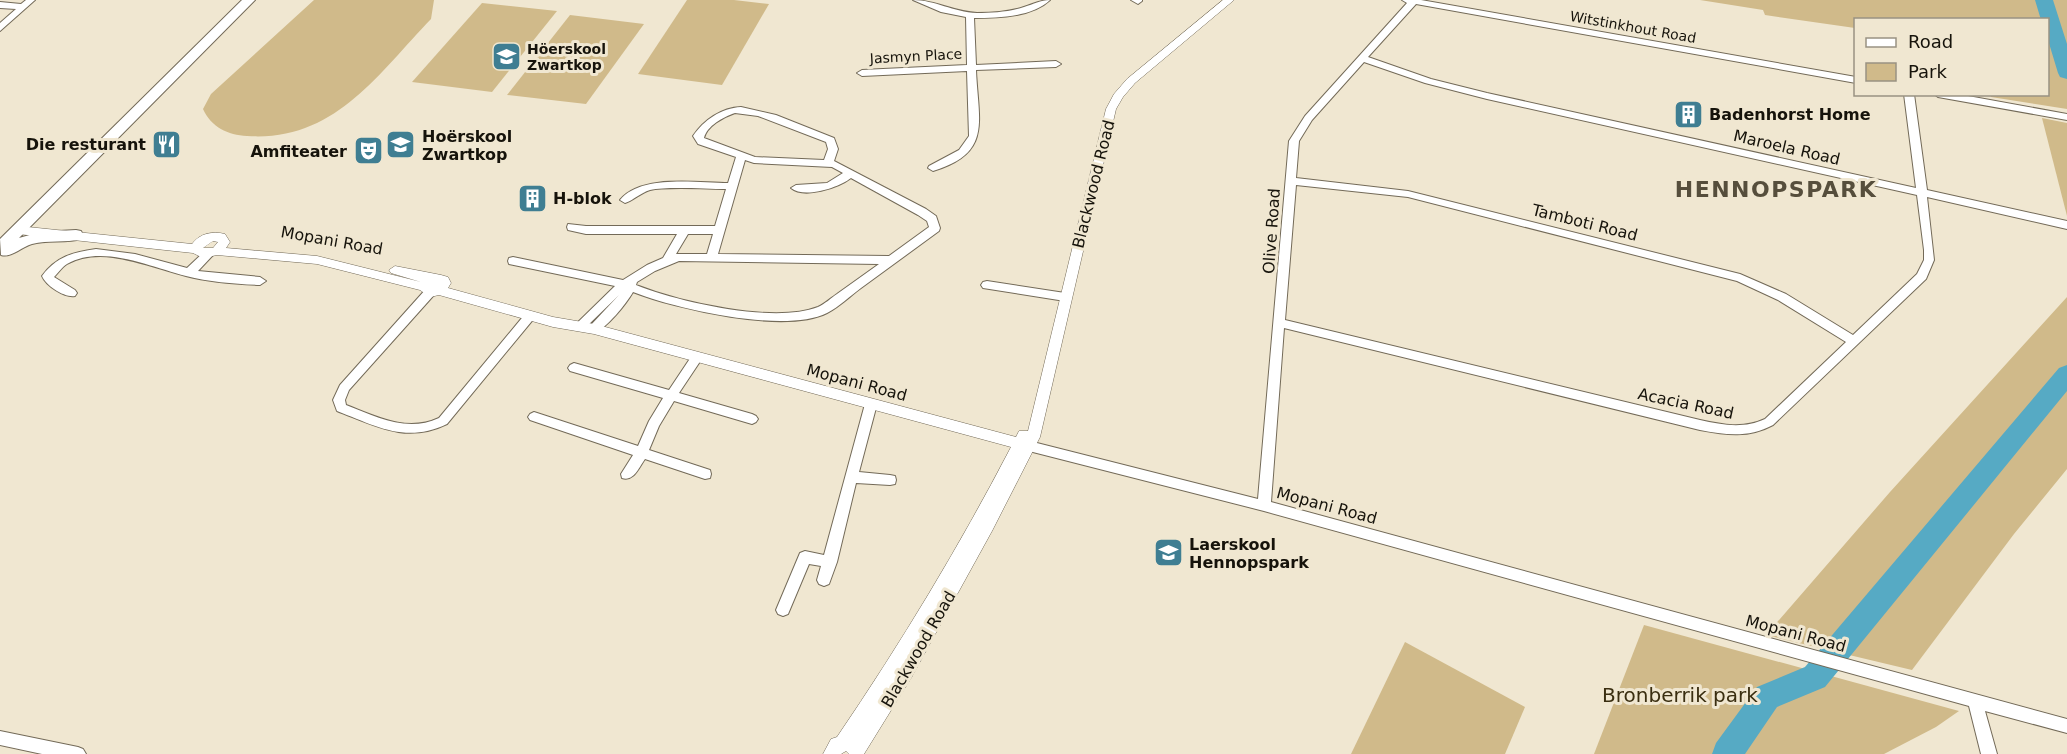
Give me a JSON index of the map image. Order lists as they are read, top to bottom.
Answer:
{
  "streets": {
    "street": [
      "Witstinkhout Road",
      "Jasmyn Place",
      "Maroela Road",
      "Blackwood Road",
      "Tamboti Road",
      "Olive Road",
      "Mopani Road",
      "Acacia Road"
    ]
  },
  "crossings": [
    ["Witstinkhout Road", "Olive Road"],
    ["Maroela Road", "Olive Road"],
    ["Maroela Road", "Acacia Road"],
    ["Blackwood Road", "Mopani Road"],
    ["Tamboti Road", "Olive Road"],
    ["Tamboti Road", "Acacia Road"],
    ["Olive Road", "Mopani Road"],
    ["Olive Road", "Acacia Road"]
  ],
  "districts": ["HENNOPSPARK"],
  "parks": ["Bronberrik park"],
  "places": {
    "school or university": ["Höerskool Zwartkop", "Hoërskool Zwartkop", "Laerskool Hennopspark"],
    "building": ["Badenhorst Home", "H-blok"],
    "restaurant": ["Die resturant"],
    "theatre": ["Amfiteater"]
  },
  "legend": ["Road", "Park"]
}
